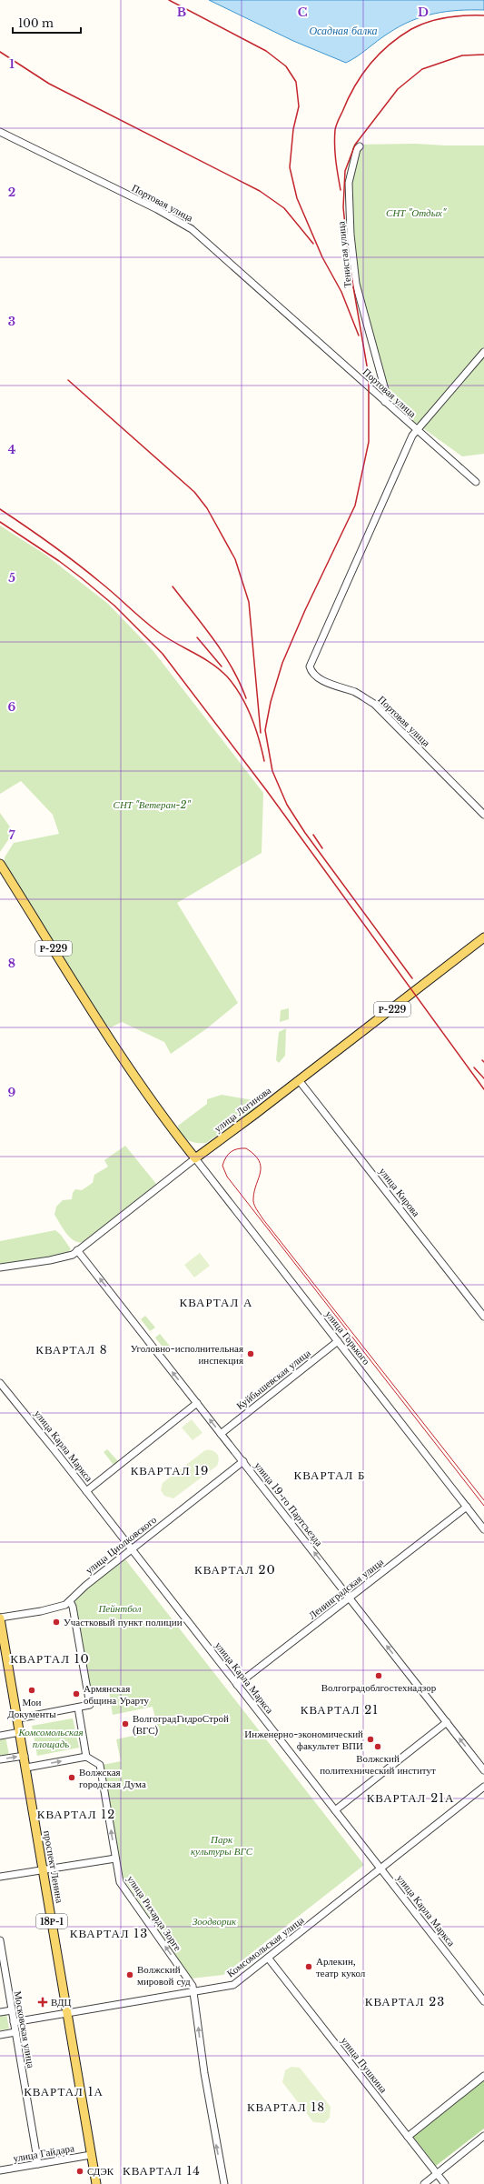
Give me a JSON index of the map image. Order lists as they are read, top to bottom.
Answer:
{
  "streets": {
    "main road": [
      "Р-229",
      "улица Логинова",
      "проспект Ленина",
      "18Р-1"
    ],
    "street": [
      "Портовая улица",
      "Тенистая улица",
      "улица Кирова",
      "улица Горького",
      "Куйбышевская улица",
      "улица Карла Маркса",
      "улица 19-го Партсъезда",
      "улица Циолковского",
      "Ленинградская улица",
      "улица Рихарда Зорге",
      "Комсомольская улица",
      "Московская улица",
      "улица Пушкина",
      "улица Гайдара"
    ]
  },
  "crossings": [
    ["Портовая улица", "Тенистая улица"],
    ["Р-229", "улица Логинова"],
    ["Р-229", "улица Горького"],
    ["улица Логинова", "улица Кирова"],
    ["улица Логинова", "улица Горького"],
    ["улица Логинова", "улица 19-го Партсъезда"],
    ["улица Горького", "Куйбышевская улица"],
    ["улица Горького", "Ленинградская улица"],
    ["Куйбышевская улица", "улица 19-го Партсъезда"],
    ["улица Карла Маркса", "улица Циолковского"],
    ["улица Карла Маркса", "Ленинградская улица"],
    ["улица Карла Маркса", "Комсомольская улица"],
    ["улица 19-го Партсъезда", "улица Циолковского"],
    ["улица 19-го Партсъезда", "Ленинградская улица"],
    ["улица Циолковского", "проспект Ленина"],
    ["проспект Ленина", "Комсомольская улица"],
    ["проспект Ленина", "улица Гайдара"],
    ["улица Рихарда Зорге", "Комсомольская улица"],
    ["Комсомольская улица", "Московская улица"],
    ["Комсомольская улица", "улица Пушкина"],
    ["Московская улица", "улица Гайдара"]
  ],
  "one_way": ["улица 19-го Партсъезда", "улица Рихарда Зорге"],
  "districts": [
    "КВАРТАЛ А",
    "КВАРТАЛ 8",
    "КВАРТАЛ 19",
    "КВАРТАЛ Б",
    "КВАРТАЛ 20",
    "КВАРТАЛ 10",
    "КВАРТАЛ 21",
    "КВАРТАЛ 21А",
    "КВАРТАЛ 12",
    "КВАРТАЛ 13",
    "КВАРТАЛ 23",
    "КВАРТАЛ 1А",
    "КВАРТАЛ 18",
    "КВАРТАЛ 14"
  ],
  "water": ["Осадная балка"],
  "parks": [
    "СНТ \"Отдых\"",
    "СНТ \"Ветеран-2\"",
    "Пейнтбол",
    "Комсомольская площадь",
    "Парк культуры ВГС",
    "Зоодворик"
  ],
  "places": {
    "other": [
      "Уголовно-исполнительная инспекция",
      "Участковый пункт полиции",
      "Волгоградоблгостехнадзор",
      "Мои Документы",
      "Армянская община Урарту",
      "ВолгоградГидроСтрой (ВГС)",
      "Инженерно-экономический факультет ВПИ",
      "Волжский политехнический институт",
      "Волжская городская Дума",
      "Арлекин, театр кукол",
      "Волжский мировой суд",
      "СДЭК"
    ],
    "health": ["ВДЦ"]
  },
  "scale_bar": "100 m",
  "grid": {
    "columns": ["B", "C", "D"],
    "rows": [
      "1",
      "2",
      "3",
      "4",
      "5",
      "6",
      "7",
      "8",
      "9"
    ]
  }
}
